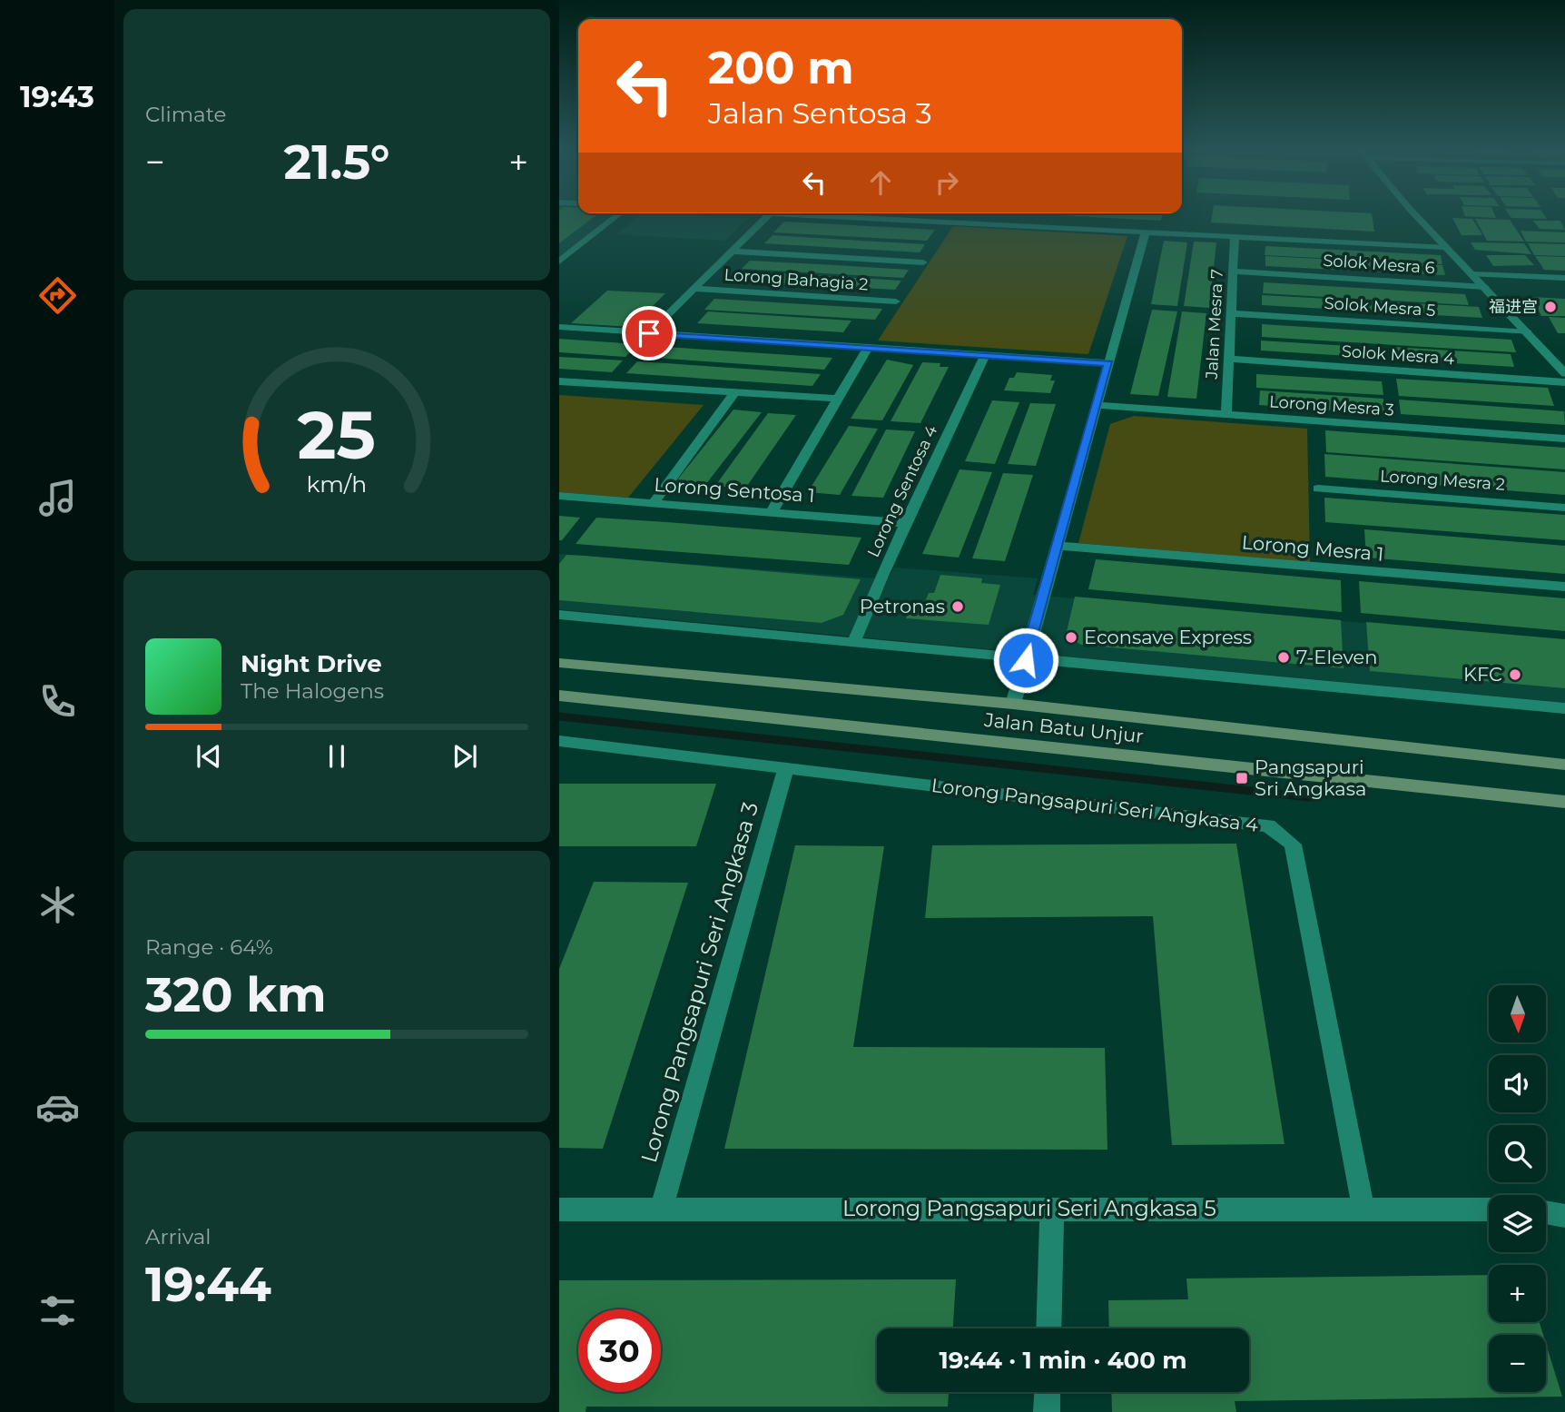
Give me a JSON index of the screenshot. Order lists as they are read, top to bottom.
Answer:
{
  "streets": {
    "main road": ["Jalan Batu Unjur"],
    "street": [
      "Solok Mesra 6",
      "Lorong Bahagia 2",
      "Solok Mesra 5",
      "Jalan Mesra 7",
      "Solok Mesra 4",
      "Lorong Mesra 3",
      "Lorong Mesra 2",
      "Lorong Sentosa 1",
      "Lorong Sentosa 4",
      "Lorong Mesra 1",
      "Lorong Pangsapuri Seri Angkasa 4",
      "Lorong Pangsapuri Seri Angkasa 3",
      "Lorong Pangsapuri Seri Angkasa 5"
    ]
  },
  "crossings": [
    ["Solok Mesra 6", "Jalan Mesra 7"],
    ["Solok Mesra 5", "Jalan Mesra 7"],
    ["Jalan Mesra 7", "Solok Mesra 4"],
    ["Jalan Mesra 7", "Lorong Mesra 3"],
    ["Lorong Sentosa 1", "Lorong Sentosa 4"],
    ["Lorong Pangsapuri Seri Angkasa 4", "Lorong Pangsapuri Seri Angkasa 3"],
    ["Lorong Pangsapuri Seri Angkasa 4", "Lorong Pangsapuri Seri Angkasa 5"],
    ["Lorong Pangsapuri Seri Angkasa 3", "Lorong Pangsapuri Seri Angkasa 5"]
  ],
  "places": {
    "other": [
      "福进宫",
      "Petronas",
      "Econsave Express",
      "7-Eleven",
      "KFC"
    ],
    "transit": ["Pangsapuri Sri Angkasa"]
  },
  "north": "bottom",
  "page": {
    "tabs": "19:43",
    "tile": [
      "Climate",
      ["Range · 64%", "320 km"],
      ["Arrival", "19:44"]
    ],
    "turn": ["200 m", "Jalan Sentosa 3"],
    "heat": ["−", "21.5°", "+"],
    "song": ["Night Drive", "The Halogens"],
    "map_buttons": ["+", "−"],
    "limit": "30",
    "trip": "19:44 · 1 min · 400 m",
    "gauge": ["25", "km/h"]
  }
}
